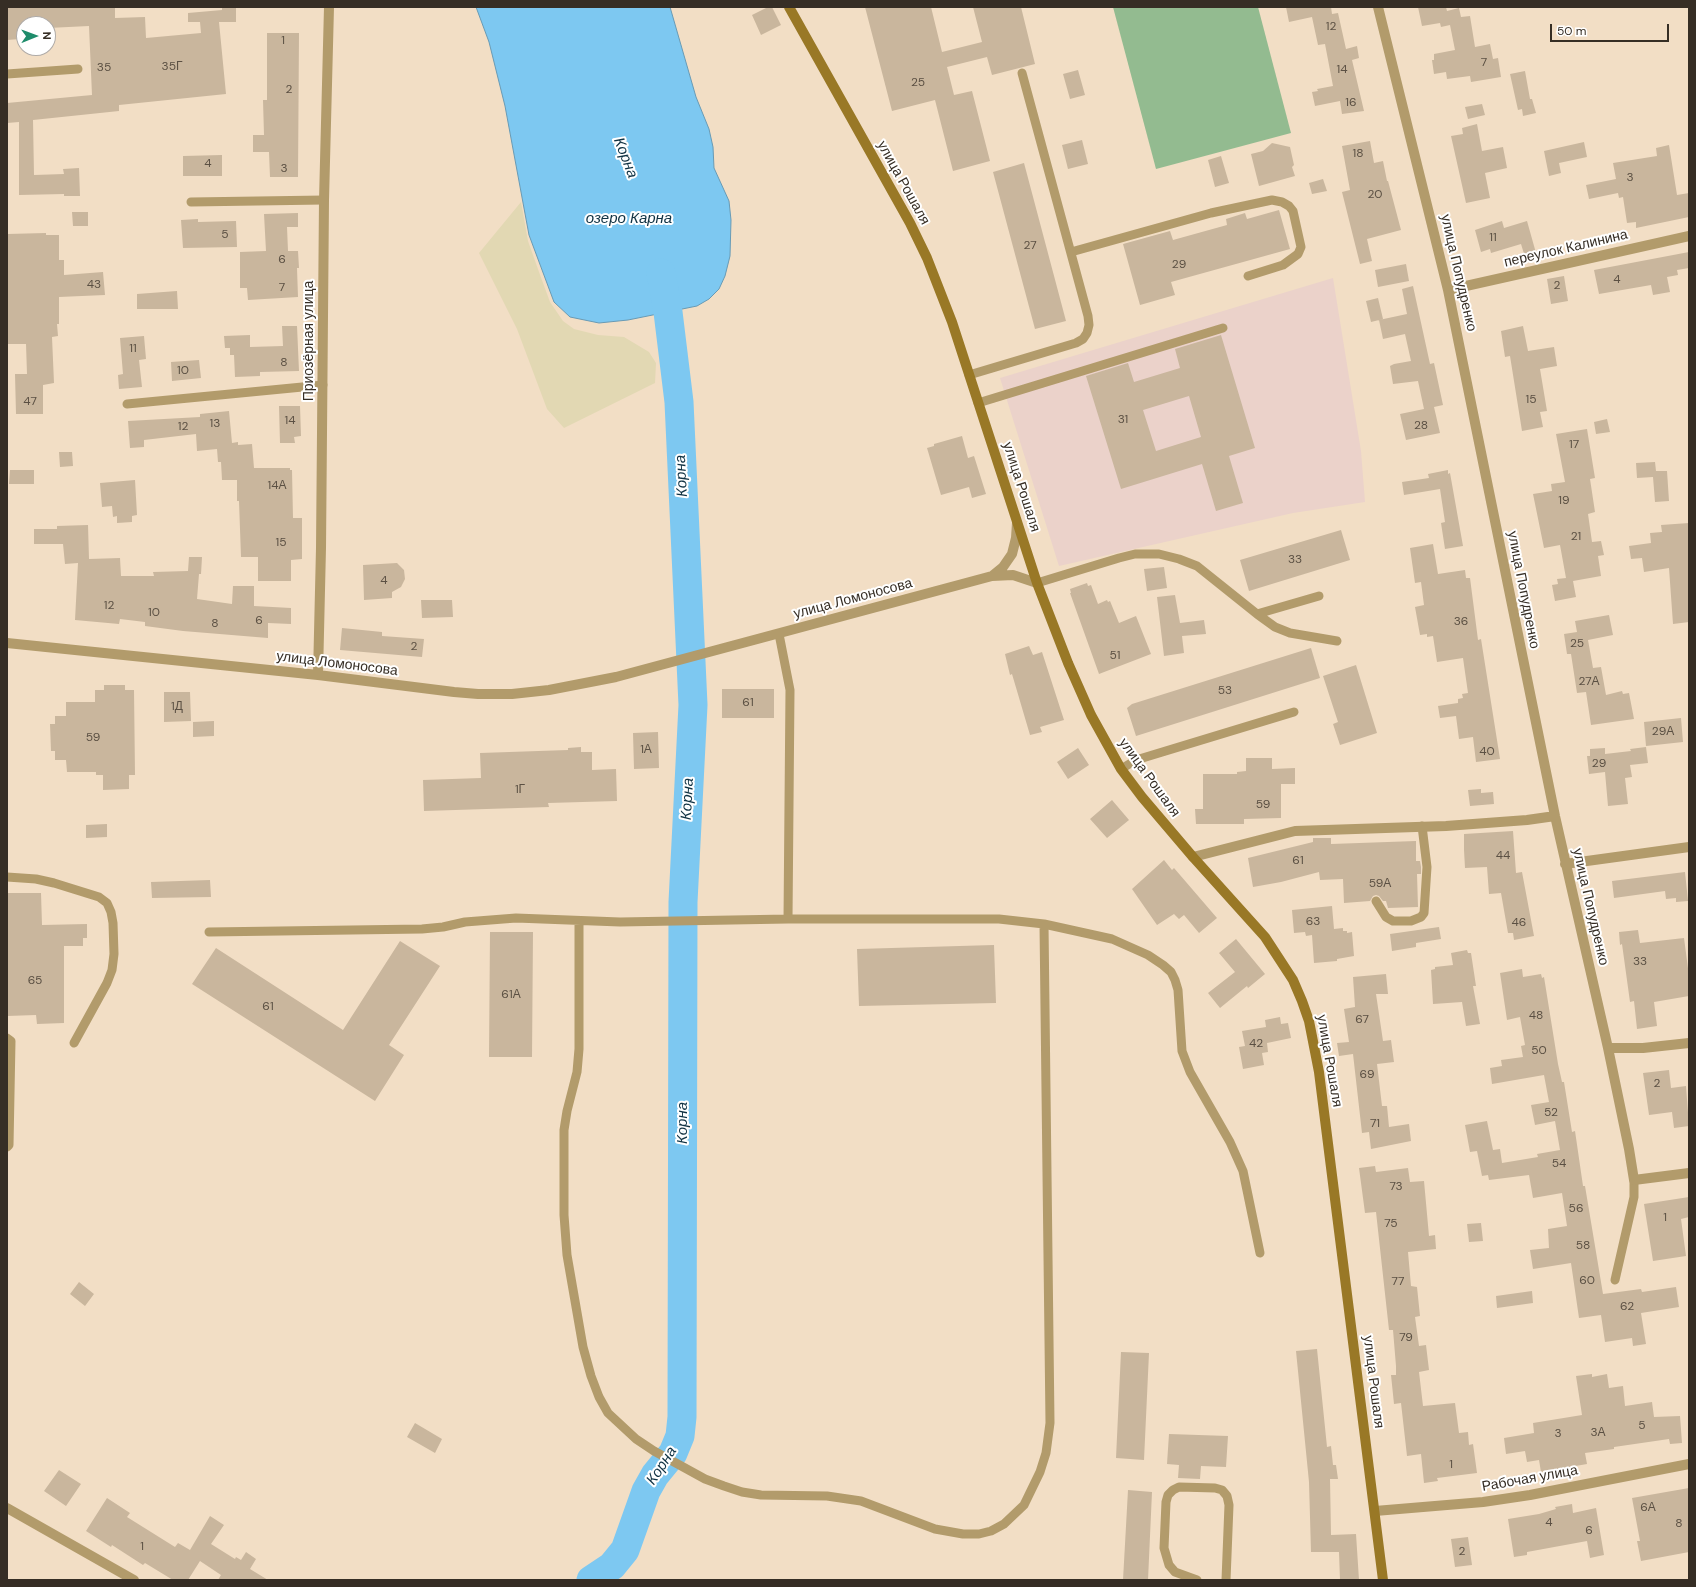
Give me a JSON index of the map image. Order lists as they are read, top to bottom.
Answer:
{
  "streets": {
    "main road": ["улица Рошаля"],
    "street": [
      "переулок Калинина",
      "улица Попудренко",
      "Приозёрная улица",
      "улица Ломоносова",
      "Рабочая улица"
    ]
  },
  "crossings": [
    ["улица Рошаля", "улица Ломоносова"],
    ["улица Рошаля", "Рабочая улица"],
    ["переулок Калинина", "улица Попудренко"],
    ["Приозёрная улица", "улица Ломоносова"]
  ],
  "water": ["Корна", "озеро Карна"],
  "house_numbers": [
    "12",
    "1",
    "7",
    "35Г",
    "35",
    "14",
    "25",
    "2",
    "16",
    "18",
    "4",
    "3",
    "3",
    "20",
    "5",
    "11",
    "27",
    "6",
    "29",
    "4",
    "43",
    "2",
    "7",
    "11",
    "8",
    "10",
    "15",
    "47",
    "31",
    "14",
    "13",
    "28",
    "12",
    "17",
    "14А",
    "19",
    "21",
    "15",
    "33",
    "4",
    "12",
    "10",
    "6",
    "36",
    "8",
    "25",
    "2",
    "51",
    "27А",
    "53",
    "61",
    "1Д",
    "29А",
    "59",
    "1А",
    "40",
    "29",
    "1Г",
    "59",
    "44",
    "61",
    "59А",
    "63",
    "46",
    "33",
    "65",
    "61А",
    "61",
    "48",
    "67",
    "42",
    "50",
    "69",
    "2",
    "52",
    "71",
    "54",
    "73",
    "56",
    "1",
    "75",
    "58",
    "60",
    "77",
    "62",
    "79",
    "5",
    "3А",
    "3",
    "1",
    "6А",
    "4",
    "8",
    "6",
    "1",
    "2"
  ],
  "scale_bar": "50 m",
  "north": "right"
}
